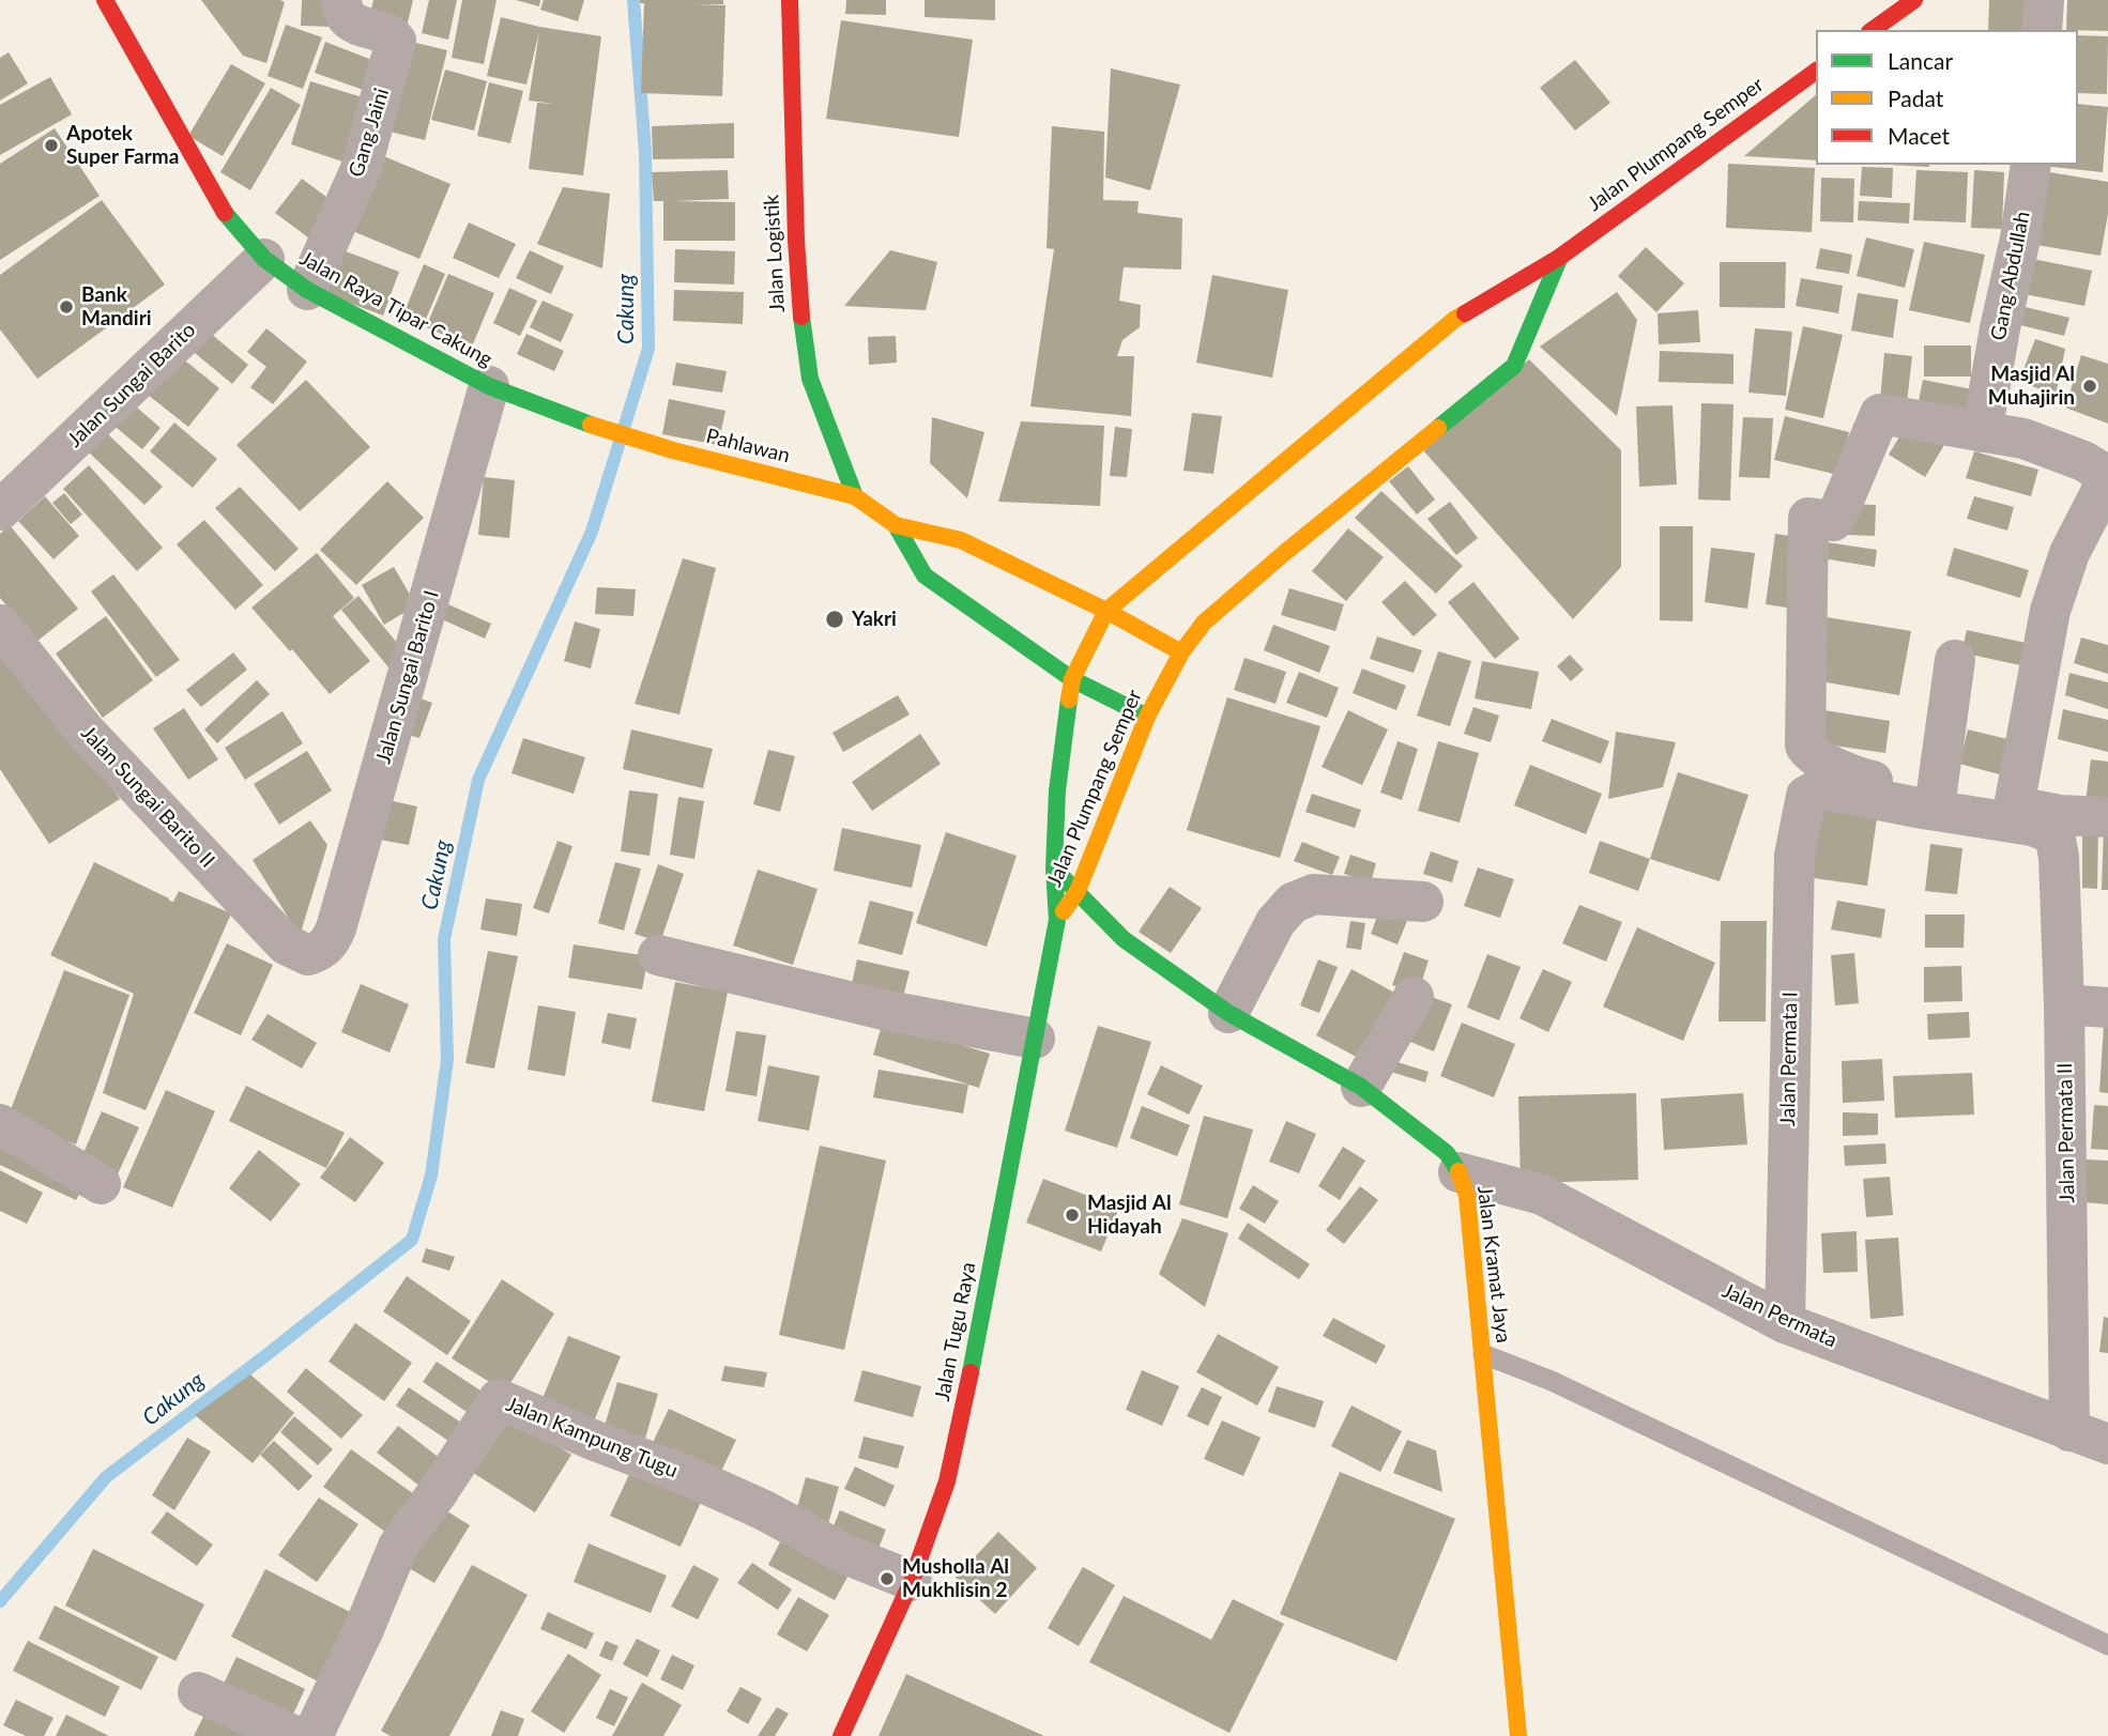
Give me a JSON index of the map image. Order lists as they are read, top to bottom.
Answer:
{
  "streets": {
    "main road": [
      "Jalan Plumpang Semper",
      "Jalan Logistik",
      "Jalan Raya Tipar Cakung",
      "Pahlawan",
      "Jalan Kramat Jaya",
      "Jalan Tugu Raya"
    ],
    "street": [
      "Gang Jaini",
      "Gang Abdullah",
      "Jalan Sungai Barito",
      "Jalan Sungai Barito I",
      "Jalan Sungai Barito II",
      "Jalan Permata I",
      "Jalan Permata II",
      "Jalan Permata",
      "Jalan Kampung Tugu"
    ]
  },
  "crossings": [
    ["Gang Jaini", "Jalan Raya Tipar Cakung"],
    ["Jalan Plumpang Semper", "Pahlawan"],
    ["Jalan Plumpang Semper", "Jalan Kramat Jaya"],
    ["Jalan Plumpang Semper", "Jalan Tugu Raya"],
    ["Jalan Logistik", "Pahlawan"],
    ["Jalan Raya Tipar Cakung", "Jalan Sungai Barito"],
    ["Jalan Raya Tipar Cakung", "Pahlawan"],
    ["Jalan Raya Tipar Cakung", "Jalan Sungai Barito I"],
    ["Jalan Sungai Barito I", "Jalan Sungai Barito II"],
    ["Jalan Permata I", "Jalan Permata II"],
    ["Jalan Permata I", "Jalan Permata"],
    ["Jalan Permata II", "Jalan Permata"],
    ["Jalan Kramat Jaya", "Jalan Permata"],
    ["Jalan Tugu Raya", "Jalan Kampung Tugu"]
  ],
  "water": ["Cakung"],
  "places": [
    "Apotek Super Farma",
    "Bank Mandiri",
    "Masjid Al Muhajirin",
    "Yakri",
    "Masjid Al Hidayah",
    "Musholla Al Mukhlisin 2"
  ],
  "legend": ["Lancar", "Padat", "Macet"]
}
